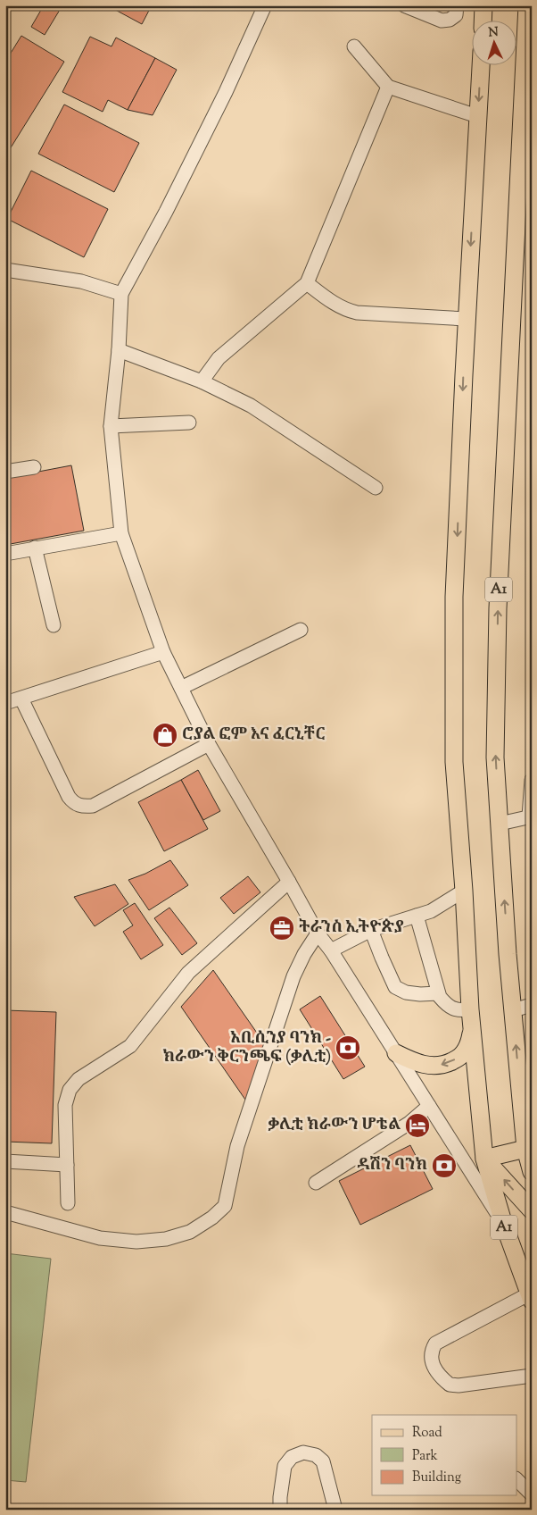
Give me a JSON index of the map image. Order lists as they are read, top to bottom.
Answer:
{
  "streets": {
    "main road": ["A1"]
  },
  "places": {
    "shop": ["ሮያል ፎም እና ፈርኒቸር"],
    "office": ["ትራንስ ኢትዮጵያ"],
    "bank": ["አቢሲንያ ባንክ - ክራውን ቅርንጫፍ (ቃሊቲ)", "ዳሽን ባንክ"],
    "hotel": ["ቃሊቲ ክራውን ሆቴል"]
  },
  "legend": ["Road", "Park", "Building"],
  "north": "top"
}
